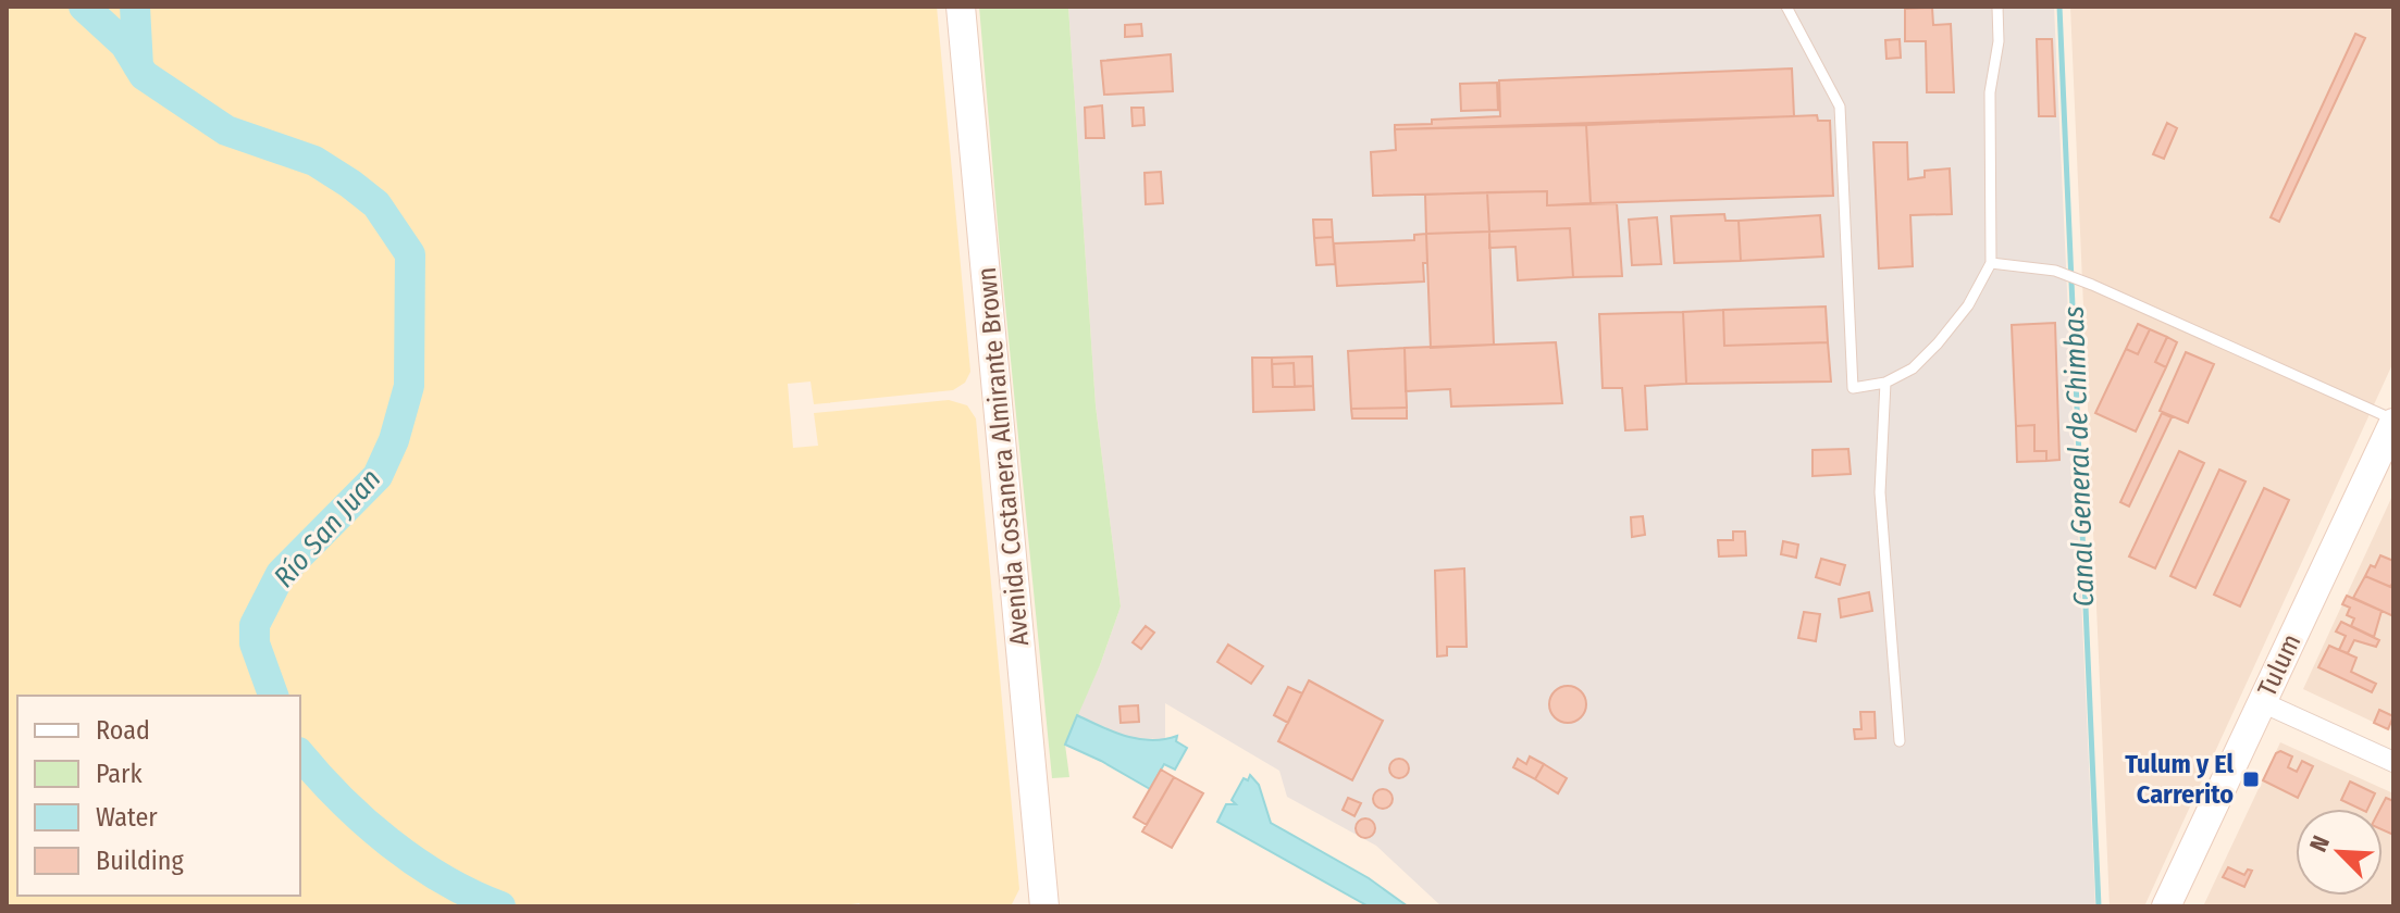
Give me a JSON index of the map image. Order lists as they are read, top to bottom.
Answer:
{
  "streets": {
    "main road": ["Avenida Costanera Almirante Brown", "Tulum"]
  },
  "water": ["Canal General de Chimbas", "Río San Juan"],
  "places": {
    "transit": ["Tulum y El Carrerito"]
  },
  "legend": [
    "Road",
    "Park",
    "Water",
    "Building"
  ],
  "north": "top left"
}
